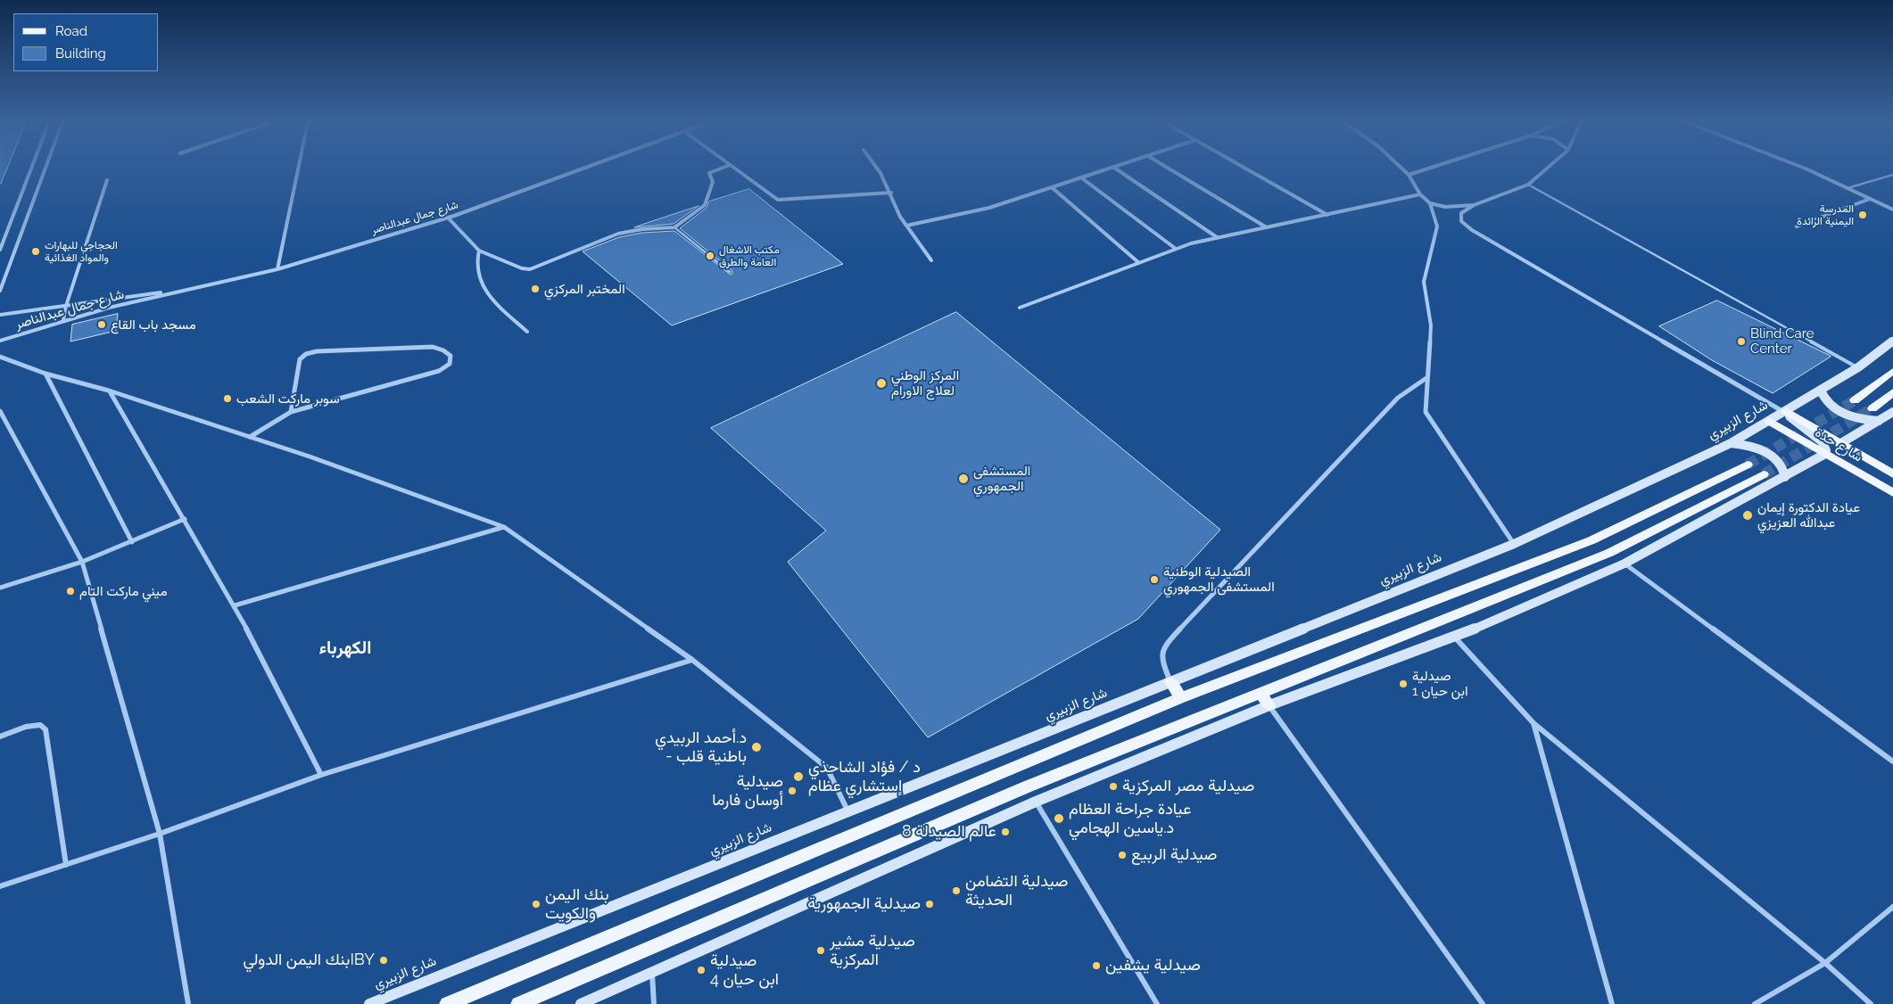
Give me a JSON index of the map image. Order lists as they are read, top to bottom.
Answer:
{
  "streets": {
    "main road": ["شارع الزبيري", "شارع حدة"],
    "street": ["شارع جمال عبدالناصر"]
  },
  "crossings": [
    ["شارع الزبيري", "شارع حدة"]
  ],
  "districts": ["الكهرباء"],
  "places": [
    "المدرسة اليمنية الرائدة",
    "الحجاجي للبهارات والمواد الغذائية",
    "مكتب الاشغال العامة والطرق",
    "المختبر المركزي",
    "مسجد باب القاع",
    "Blind Care Center",
    "المركز الوطني لعلاج الاورام",
    "سوبر ماركت الشعب",
    "المستشفى الجمهوري",
    "عيادة الدكتورة إيمان عبدالله العزيزي",
    "الصيدلية الوطنية المستشفى الجمهوري",
    "ميني ماركت التام",
    "صيدلية ابن حيان 1",
    "د.أحمد الربيدي - باطنية قلب",
    "د / فؤاد الشاحذي إستشاري عظام",
    "صيدلية مصر المركزية",
    "صيدلية أوسان فارما",
    "عيادة جراحة العظام د.ياسين الهجامي",
    "عالم الصيدلة 8",
    "صيدلية الربيع",
    "صيدلية التضامن الحديثة",
    "بنك اليمن والكويت",
    "صيدلية الجمهورية",
    "صيدلية مشير المركزية",
    "بنك اليمن الدوليIBY",
    "صيدلية يشفين",
    "صيدلية ابن حيان 4"
  ],
  "legend": ["Road", "Building"]
}
